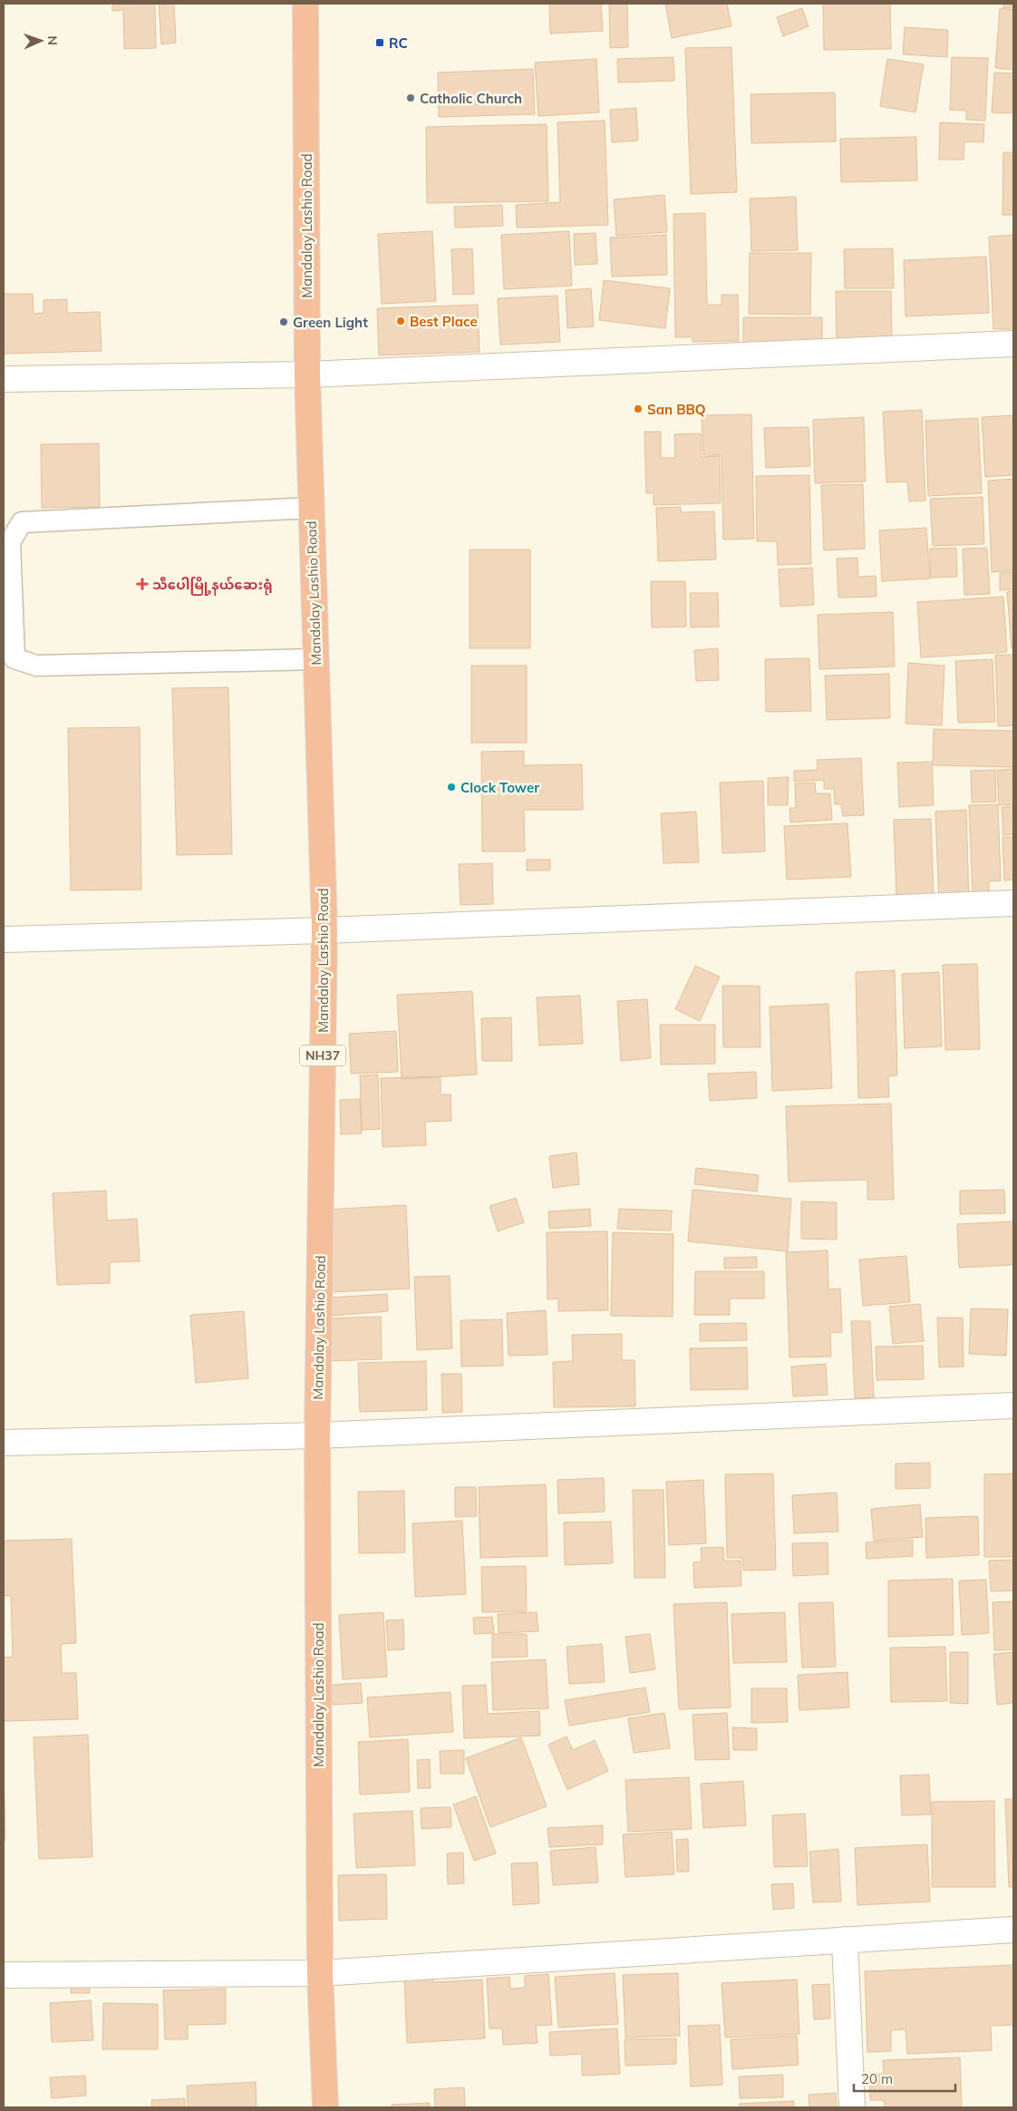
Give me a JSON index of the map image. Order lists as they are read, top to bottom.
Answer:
{
  "streets": {
    "highway": ["Mandalay Lashio Road", "NH37"]
  },
  "places": {
    "transit": ["RC"],
    "other": [
      "Catholic Church",
      "Best Place",
      "Green Light",
      "San BBQ",
      "Clock Tower"
    ],
    "health": ["သီပေါမြို့နယ်ဆေးရုံ"]
  },
  "scale_bar": "20 m",
  "north": "right"
}
